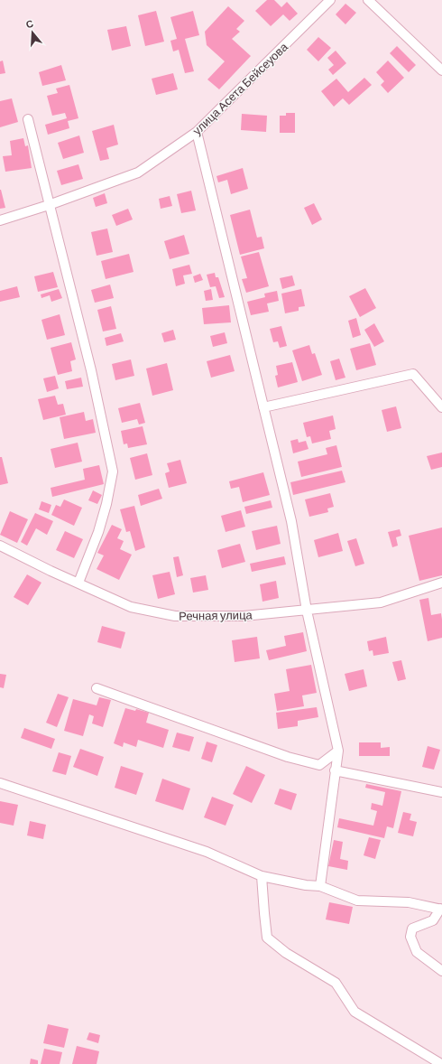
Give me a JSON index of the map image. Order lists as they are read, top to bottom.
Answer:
{
  "streets": {
    "street": ["улица Асета Бейсеуова", "Речная улица"]
  },
  "north": "top"
}
